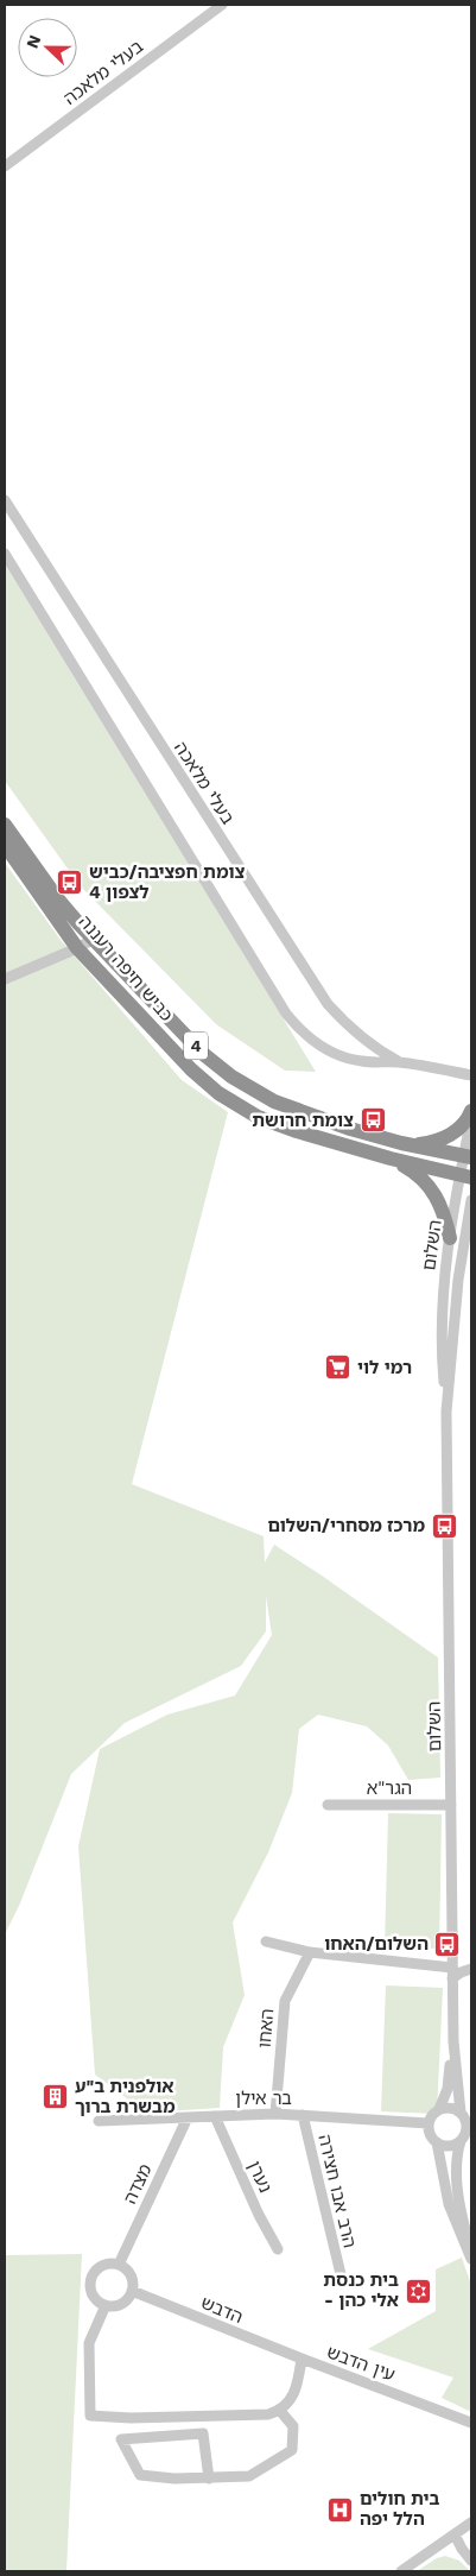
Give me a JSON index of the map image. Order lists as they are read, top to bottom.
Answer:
{
  "streets": {
    "highway": ["כביש חיפה רעננה", "4"],
    "street": [
      "בעלי מלאכה",
      "השלום",
      "הגר\"א",
      "האחו",
      "בר אילן",
      "נערן",
      "מצדה",
      "הרב אבו חצירה",
      "הדבש",
      "עין הדבש"
    ]
  },
  "crossings": [
    ["כביש חיפה רעננה", "השלום"],
    ["השלום", "הגר\"א"],
    ["השלום", "בר אילן"],
    ["האחו", "בר אילן"],
    ["בר אילן", "נערן"],
    ["בר אילן", "מצדה"],
    ["בר אילן", "הרב אבו חצירה"],
    ["מצדה", "הדבש"],
    ["הדבש", "עין הדבש"]
  ],
  "places": {
    "bus stop": [
      "צומת חפציבה/כביש 4 לצפון",
      "צומת חרושת",
      "מרכז מסחרי/השלום",
      "השלום/האחו"
    ],
    "supermarket": ["רמי לוי"],
    "building": ["אולפנית ב\"ע מבשרת ברוך"],
    "synagogue": ["בית כנסת - אלי כהן"],
    "hospital": ["בית חולים הלל יפה"]
  },
  "north": "left"
}
